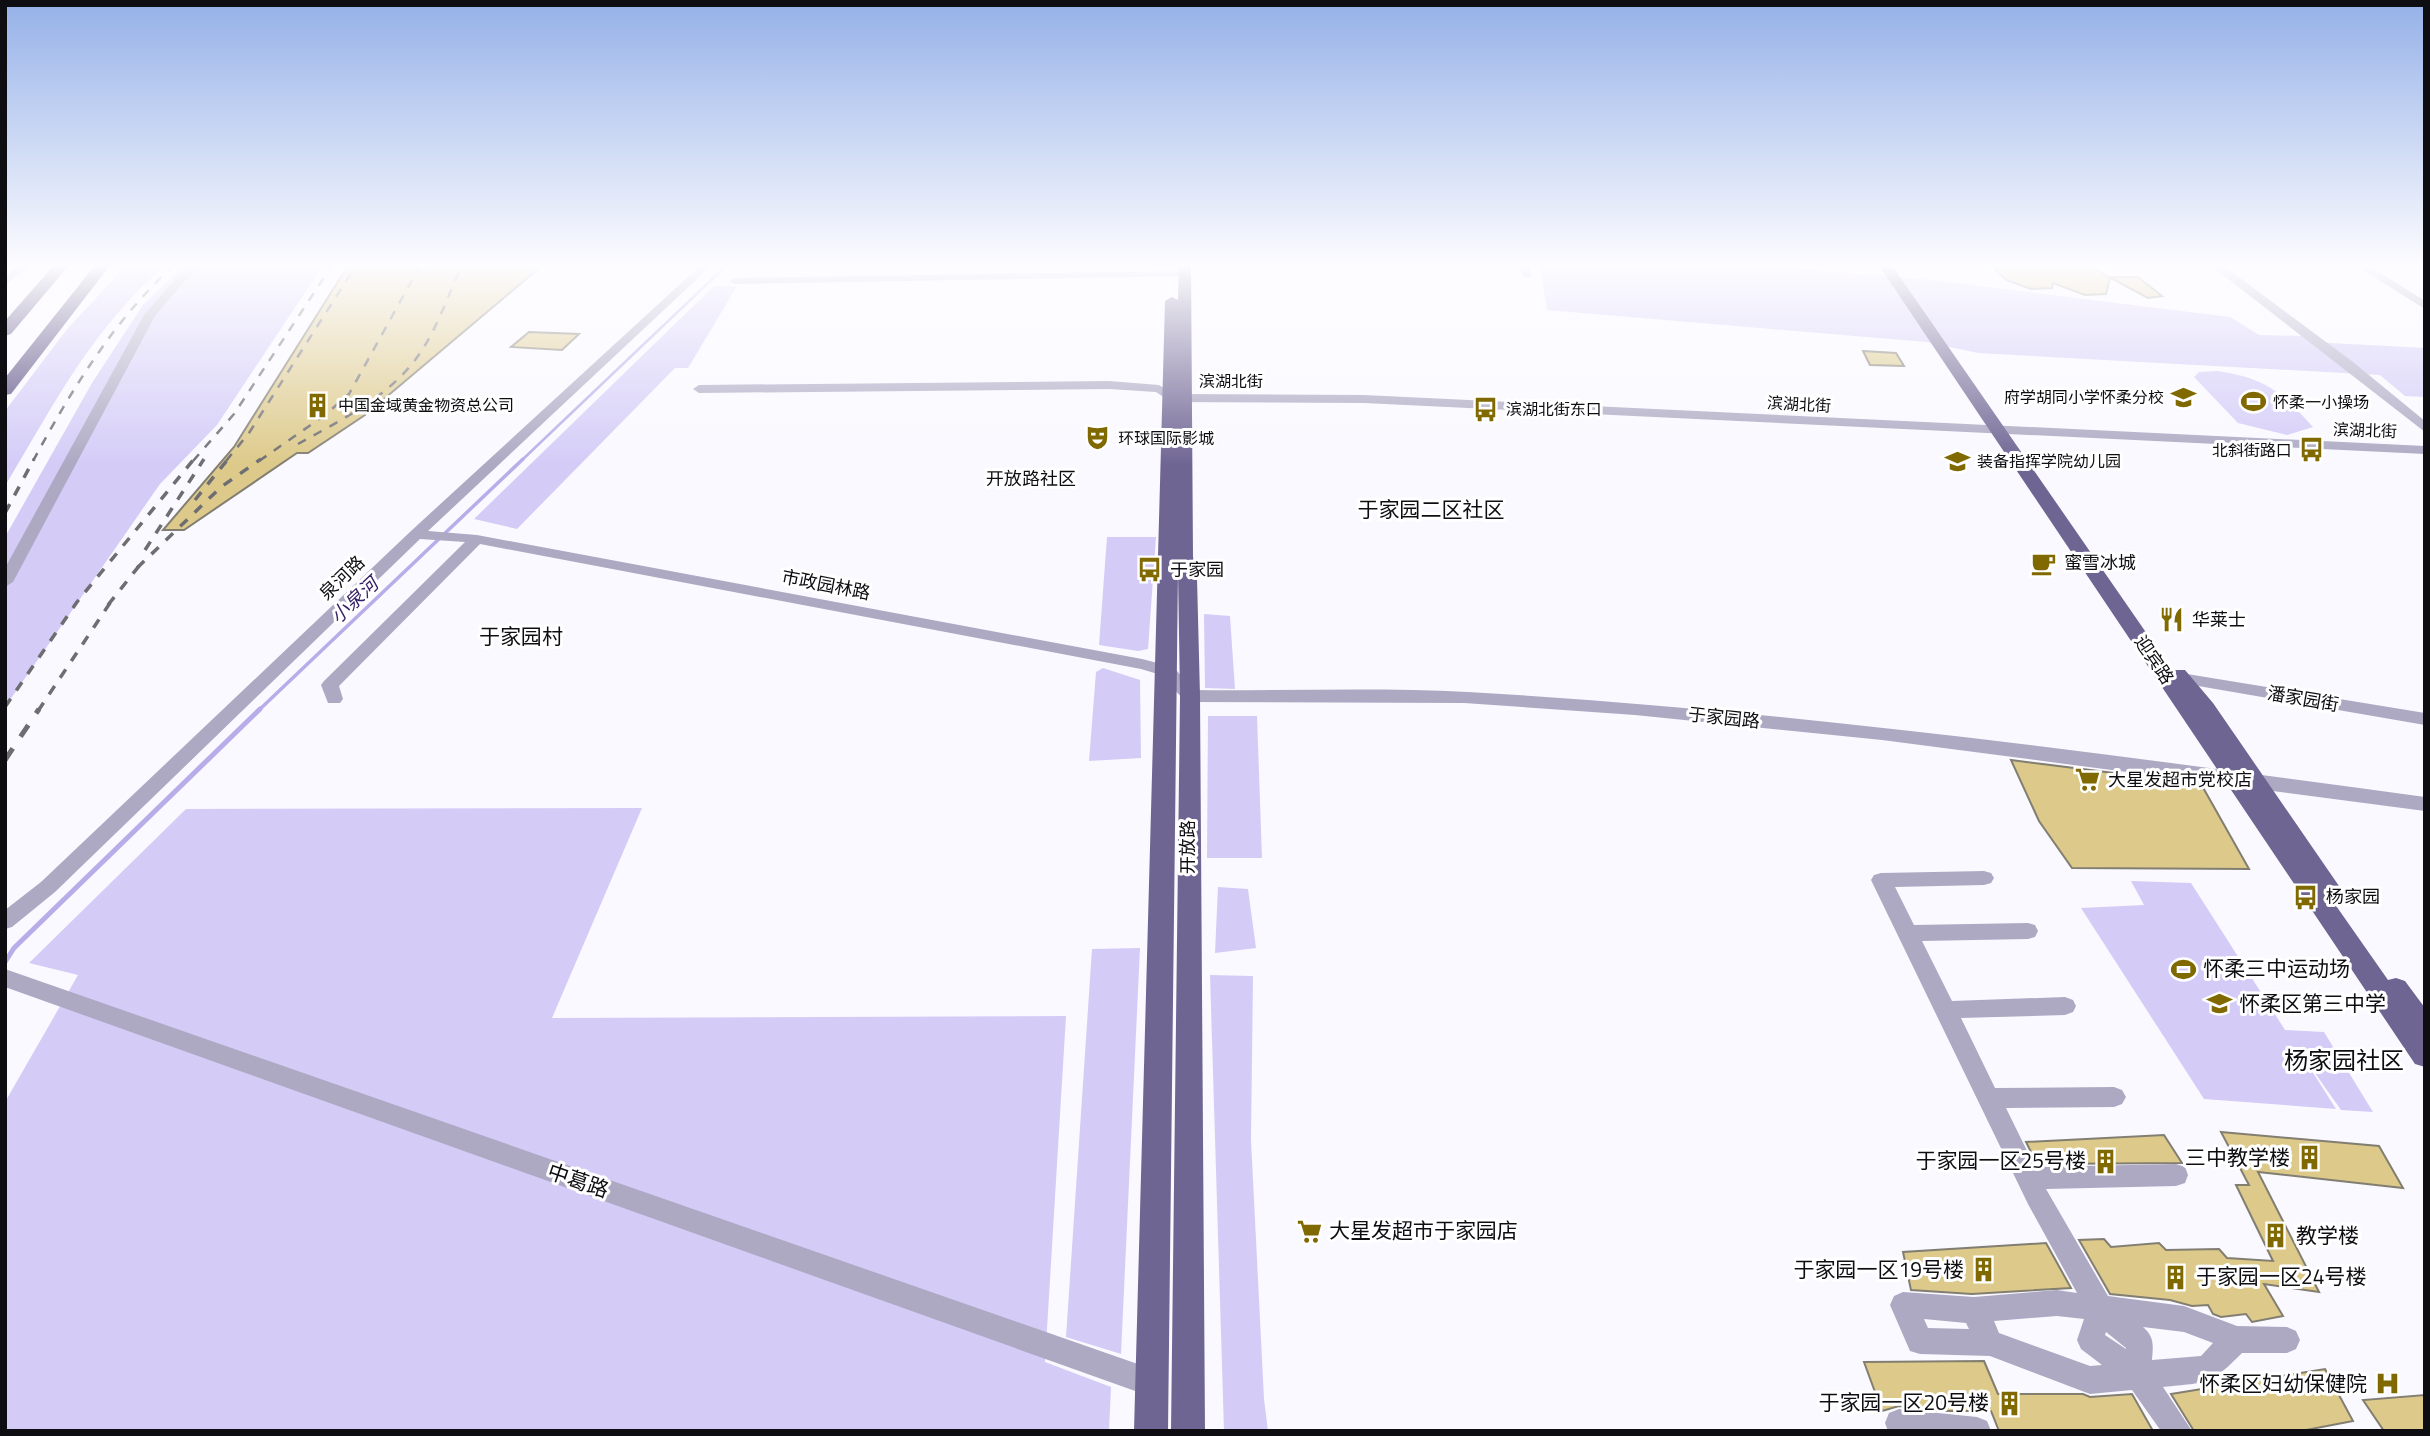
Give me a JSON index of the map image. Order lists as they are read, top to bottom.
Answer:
{
  "streets": {
    "main road": ["迎宾路", "开放路"],
    "street": [
      "滨湖北街",
      "泉河路",
      "市政园林路",
      "潘家园街",
      "于家园路",
      "中葛路"
    ]
  },
  "crossings": [
    ["滨湖北街", "迎宾路"],
    ["滨湖北街", "开放路"],
    ["泉河路", "市政园林路"],
    ["市政园林路", "开放路"],
    ["迎宾路", "潘家园街"],
    ["迎宾路", "于家园路"],
    ["于家园路", "开放路"],
    ["开放路", "中葛路"]
  ],
  "districts": [
    "开放路社区",
    "于家园二区社区",
    "于家园村",
    "杨家园社区"
  ],
  "water": ["小泉河"],
  "places": {
    "school or university": ["府学胡同小学怀柔分校", "装备指挥学院幼儿园", "怀柔区第三中学"],
    "sports": ["怀柔一小操场", "怀柔三中运动场"],
    "building": [
      "中国金域黄金物资总公司",
      "三中教学楼",
      "于家园一区25号楼",
      "教学楼",
      "于家园一区19号楼",
      "于家园一区24号楼",
      "于家园一区20号楼"
    ],
    "bus stop": [
      "滨湖北街东口",
      "北斜街路口",
      "于家园",
      "杨家园"
    ],
    "theatre": ["环球国际影城"],
    "cafe": ["蜜雪冰城"],
    "restaurant": ["华莱士"],
    "supermarket": ["大星发超市党校店", "大星发超市于家园店"],
    "hospital": ["怀柔区妇幼保健院"]
  }
}
